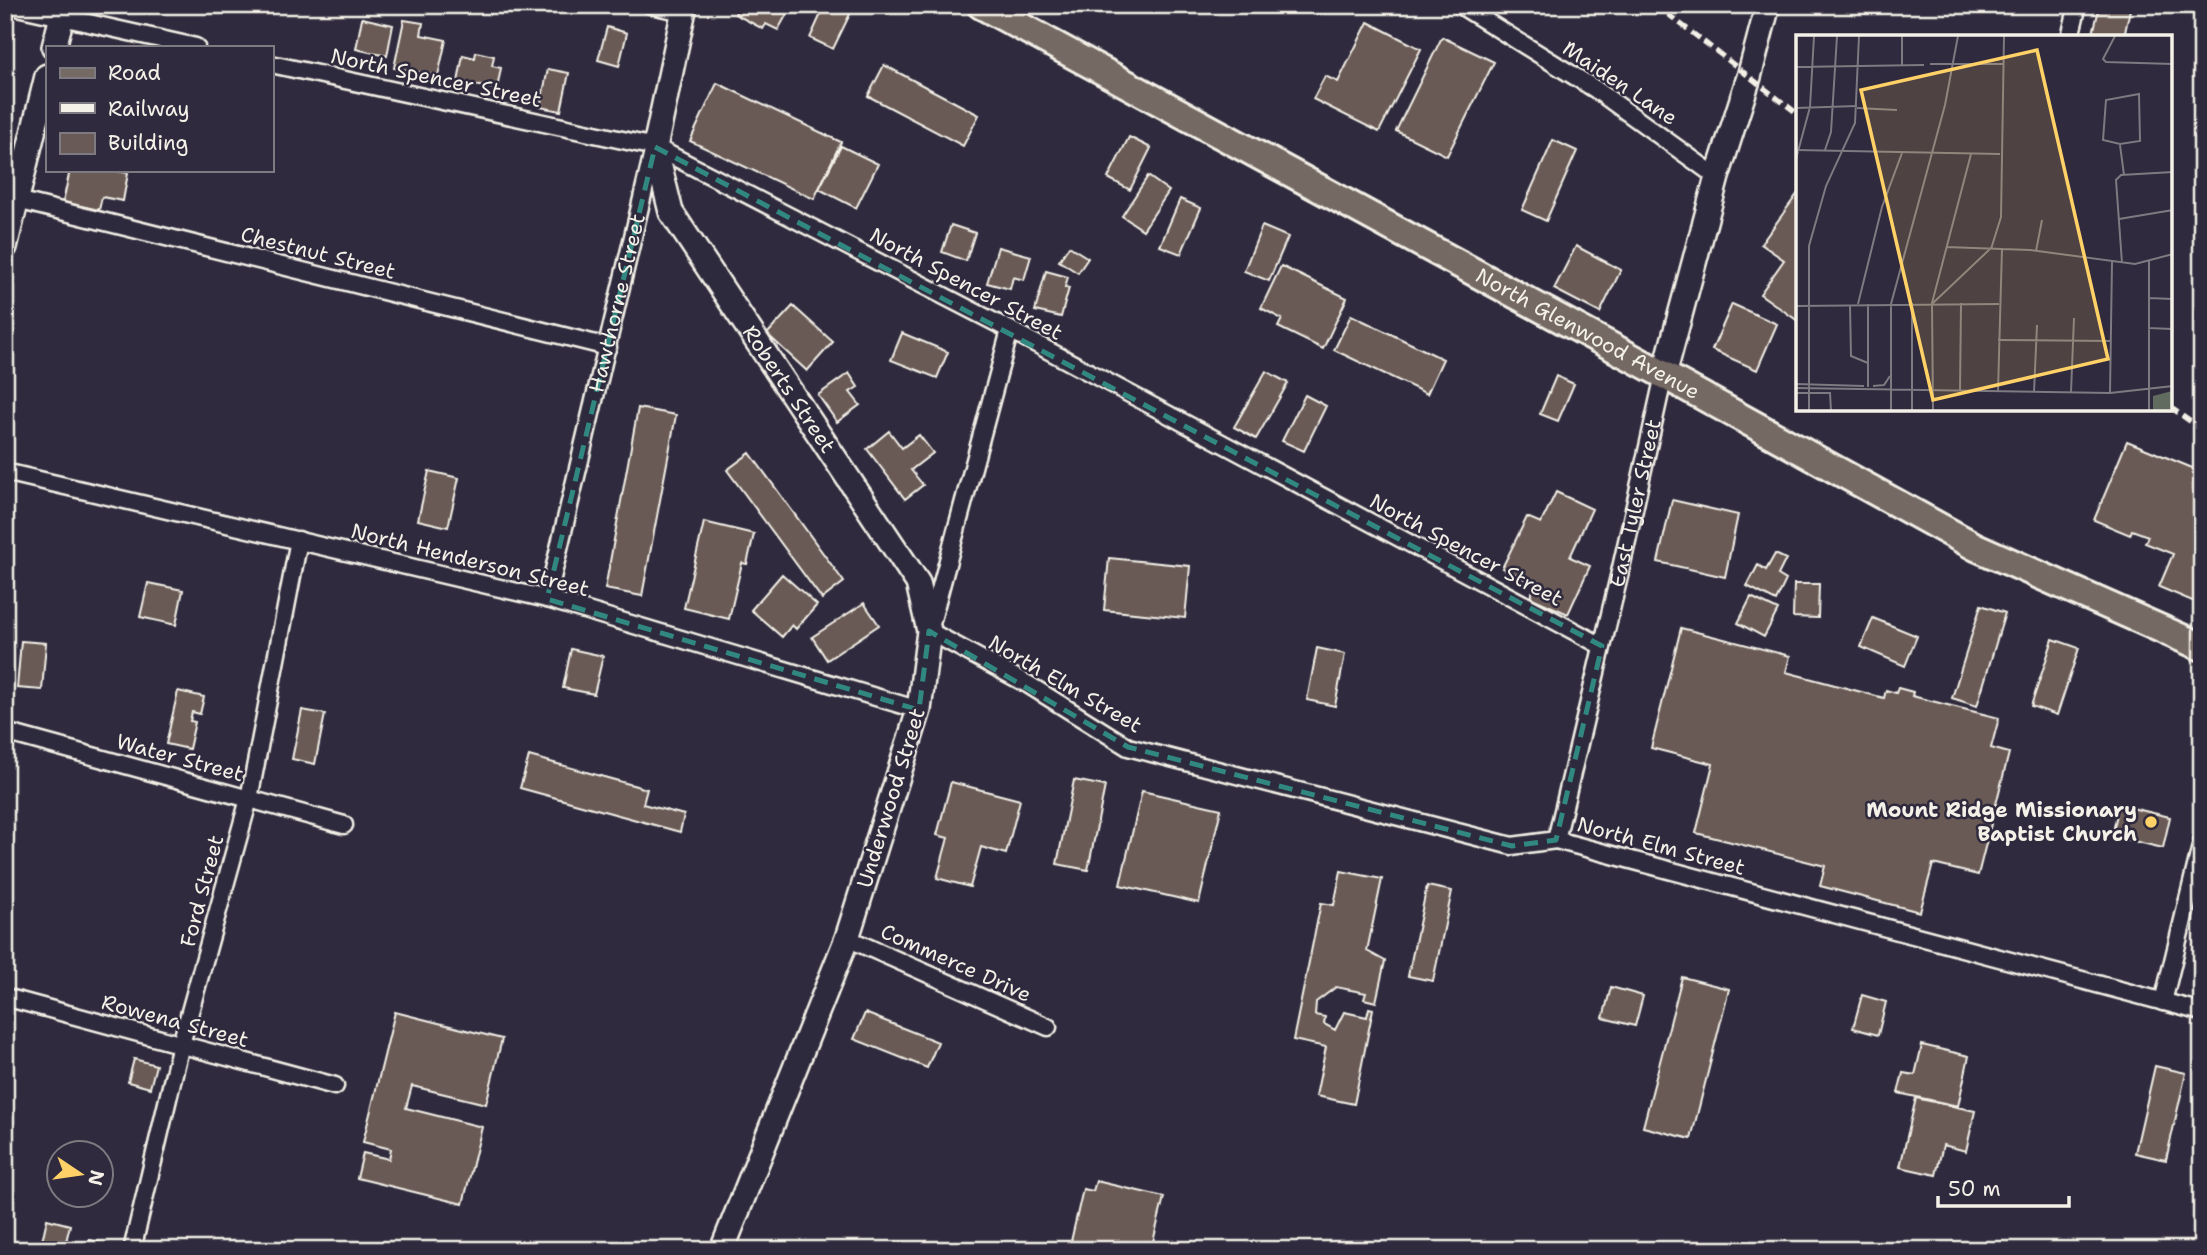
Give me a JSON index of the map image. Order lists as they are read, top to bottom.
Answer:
{
  "streets": {
    "main road": ["North Glenwood Avenue"],
    "street": [
      "North Spencer Street",
      "Maiden Lane",
      "Chestnut Street",
      "Hawthorne Street",
      "Roberts Street",
      "East Tyler Street",
      "North Henderson Street",
      "North Elm Street",
      "Water Street",
      "Underwood Street",
      "Ford Street",
      "Commerce Drive",
      "Rowena Street"
    ]
  },
  "crossings": [
    ["North Spencer Street", "Hawthorne Street"],
    ["North Spencer Street", "Roberts Street"],
    ["North Spencer Street", "East Tyler Street"],
    ["North Spencer Street", "Underwood Street"],
    ["Maiden Lane", "East Tyler Street"],
    ["Chestnut Street", "Hawthorne Street"],
    ["Hawthorne Street", "Roberts Street"],
    ["Hawthorne Street", "North Henderson Street"],
    ["North Glenwood Avenue", "East Tyler Street"],
    ["Roberts Street", "North Elm Street"],
    ["Roberts Street", "Underwood Street"],
    ["East Tyler Street", "North Elm Street"],
    ["North Henderson Street", "Underwood Street"],
    ["North Henderson Street", "Ford Street"],
    ["North Elm Street", "Underwood Street"],
    ["Water Street", "Ford Street"],
    ["Underwood Street", "Commerce Drive"],
    ["Ford Street", "Rowena Street"]
  ],
  "places": ["Mount Ridge Missionary Baptist Church"],
  "legend": ["Road", "Railway", "Building"],
  "scale_bar": "50 m",
  "north": "right"
}
